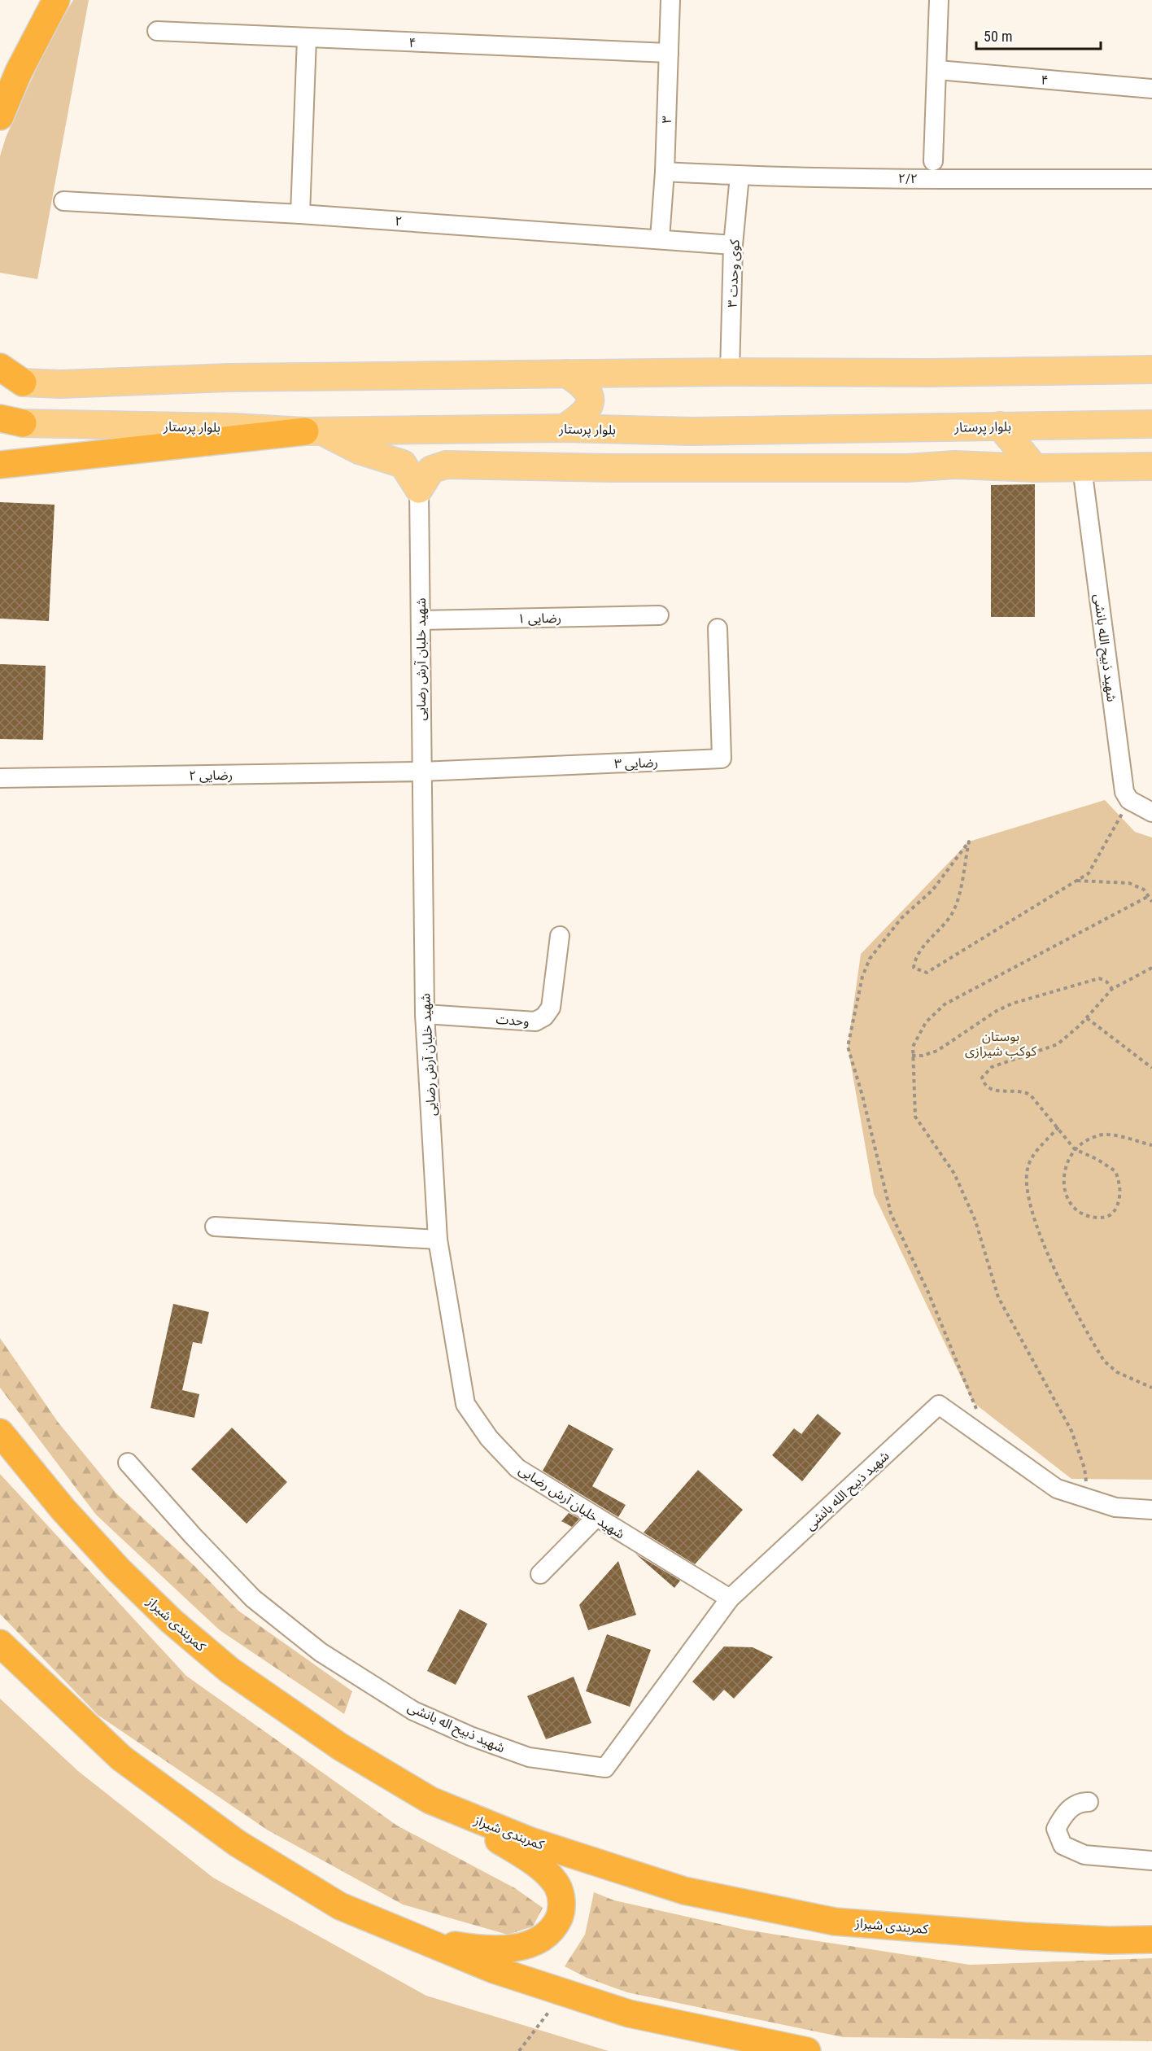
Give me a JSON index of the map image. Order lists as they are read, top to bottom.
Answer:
{
  "streets": {
    "highway": ["کمربندی شیراز"],
    "main road": ["بلوار پرستار"],
    "street": [
      "۴",
      "۳",
      "۲/۲",
      "۲",
      "کوی وحدت ۳",
      "رضایی ۱",
      "شهید ذبیح الله بانشی",
      "شهید خلبان آرش رضایی",
      "رضایی ۳",
      "رضایی ۲",
      "وحدت",
      "شهید ذبیح اله بانشی"
    ]
  },
  "crossings": [
    ["۴", "۳"],
    ["۳", "۲/۲"],
    ["۳", "۲"],
    ["۲/۲", "کوی وحدت ۳"],
    ["۲", "کوی وحدت ۳"],
    ["رضایی ۱", "شهید خلبان آرش رضایی"],
    ["شهید ذبیح الله بانشی", "شهید خلبان آرش رضایی"],
    ["شهید ذبیح الله بانشی", "شهید ذبیح اله بانشی"],
    ["شهید خلبان آرش رضایی", "رضایی ۳"],
    ["شهید خلبان آرش رضایی", "رضایی ۲"],
    ["شهید خلبان آرش رضایی", "وحدت"],
    ["رضایی ۳", "رضایی ۲"]
  ],
  "parks": ["بوستان کوکب شیرازی"],
  "scale_bar": "50 m"
}
